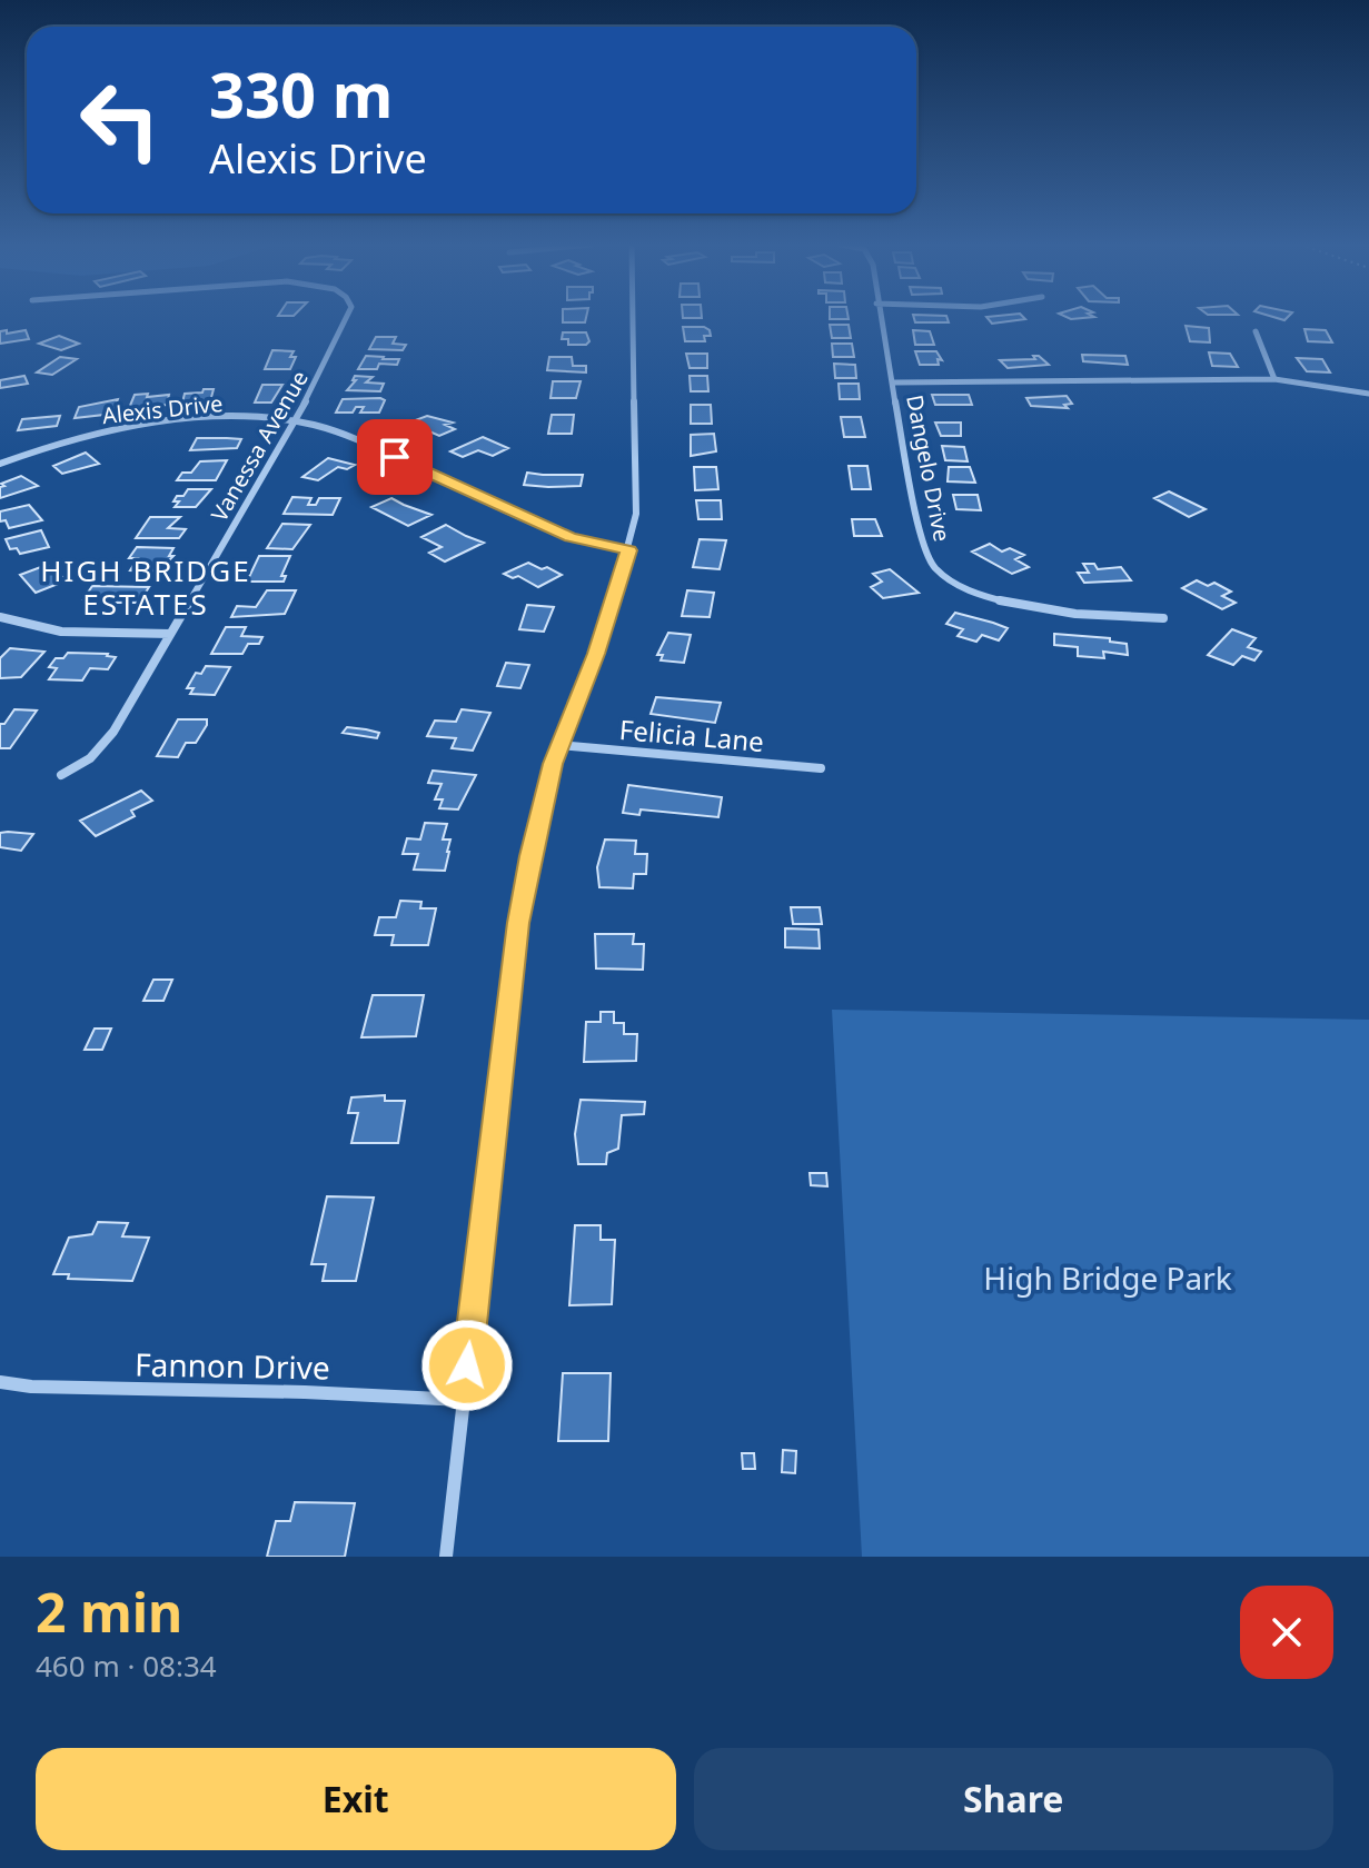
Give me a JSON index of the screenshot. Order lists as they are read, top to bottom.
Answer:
{
  "streets": {
    "street": [
      "Alexis Drive",
      "Vanessa Avenue",
      "Dangelo Drive",
      "Felicia Lane",
      "Fannon Drive"
    ]
  },
  "crossings": [
    ["Alexis Drive", "Vanessa Avenue"]
  ],
  "districts": ["HIGH BRIDGE ESTATES"],
  "parks": ["High Bridge Park"],
  "page": {
    "turn": ["330 m", "Alexis Drive"],
    "heading": ["2 min", "460 m · 08:34"],
    "buttons": ["Exit", "Share"]
  }
}
